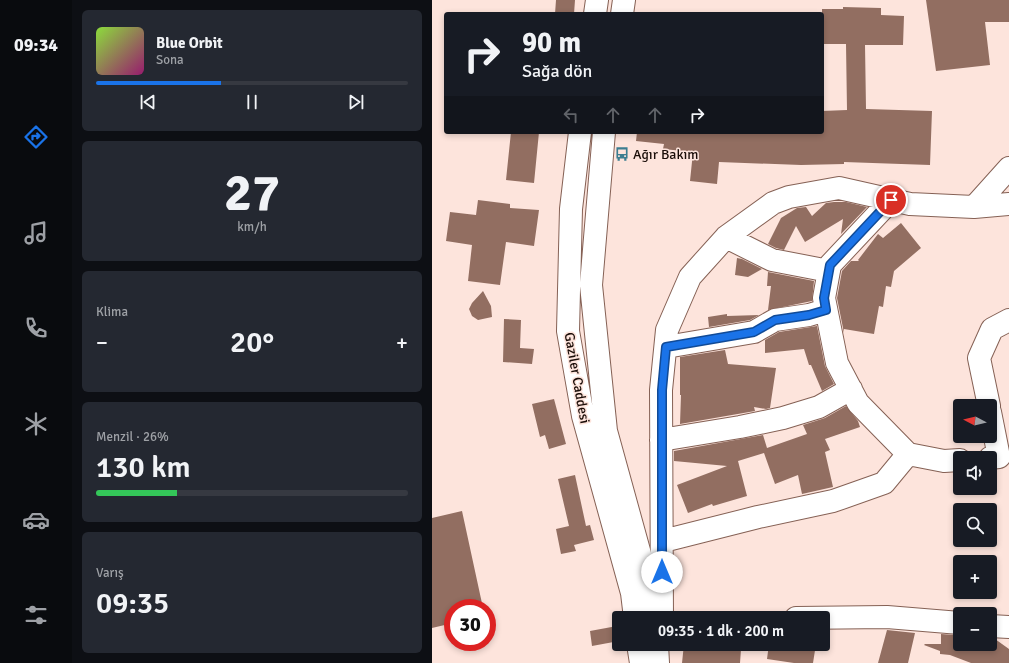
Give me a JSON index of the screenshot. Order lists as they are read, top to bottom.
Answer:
{
  "streets": {
    "street": ["Gaziler Caddesi"]
  },
  "places": {
    "bus stop": ["Ağır Bakım"]
  },
  "north": "left",
  "page": {
    "tabs": "09:34",
    "turn": ["90 m", "Sağa dön"],
    "song": ["Blue Orbit", "Sona"],
    "tile": [
      ["27", "km/h"],
      "Klima",
      ["Menzil · 26%", "130 km"],
      ["Varış", "09:35"]
    ],
    "heat": ["−", "20°", "+"],
    "map_buttons": ["+", "−"],
    "limit": "30",
    "trip": "09:35 · 1 dk · 200 m"
  }
}
